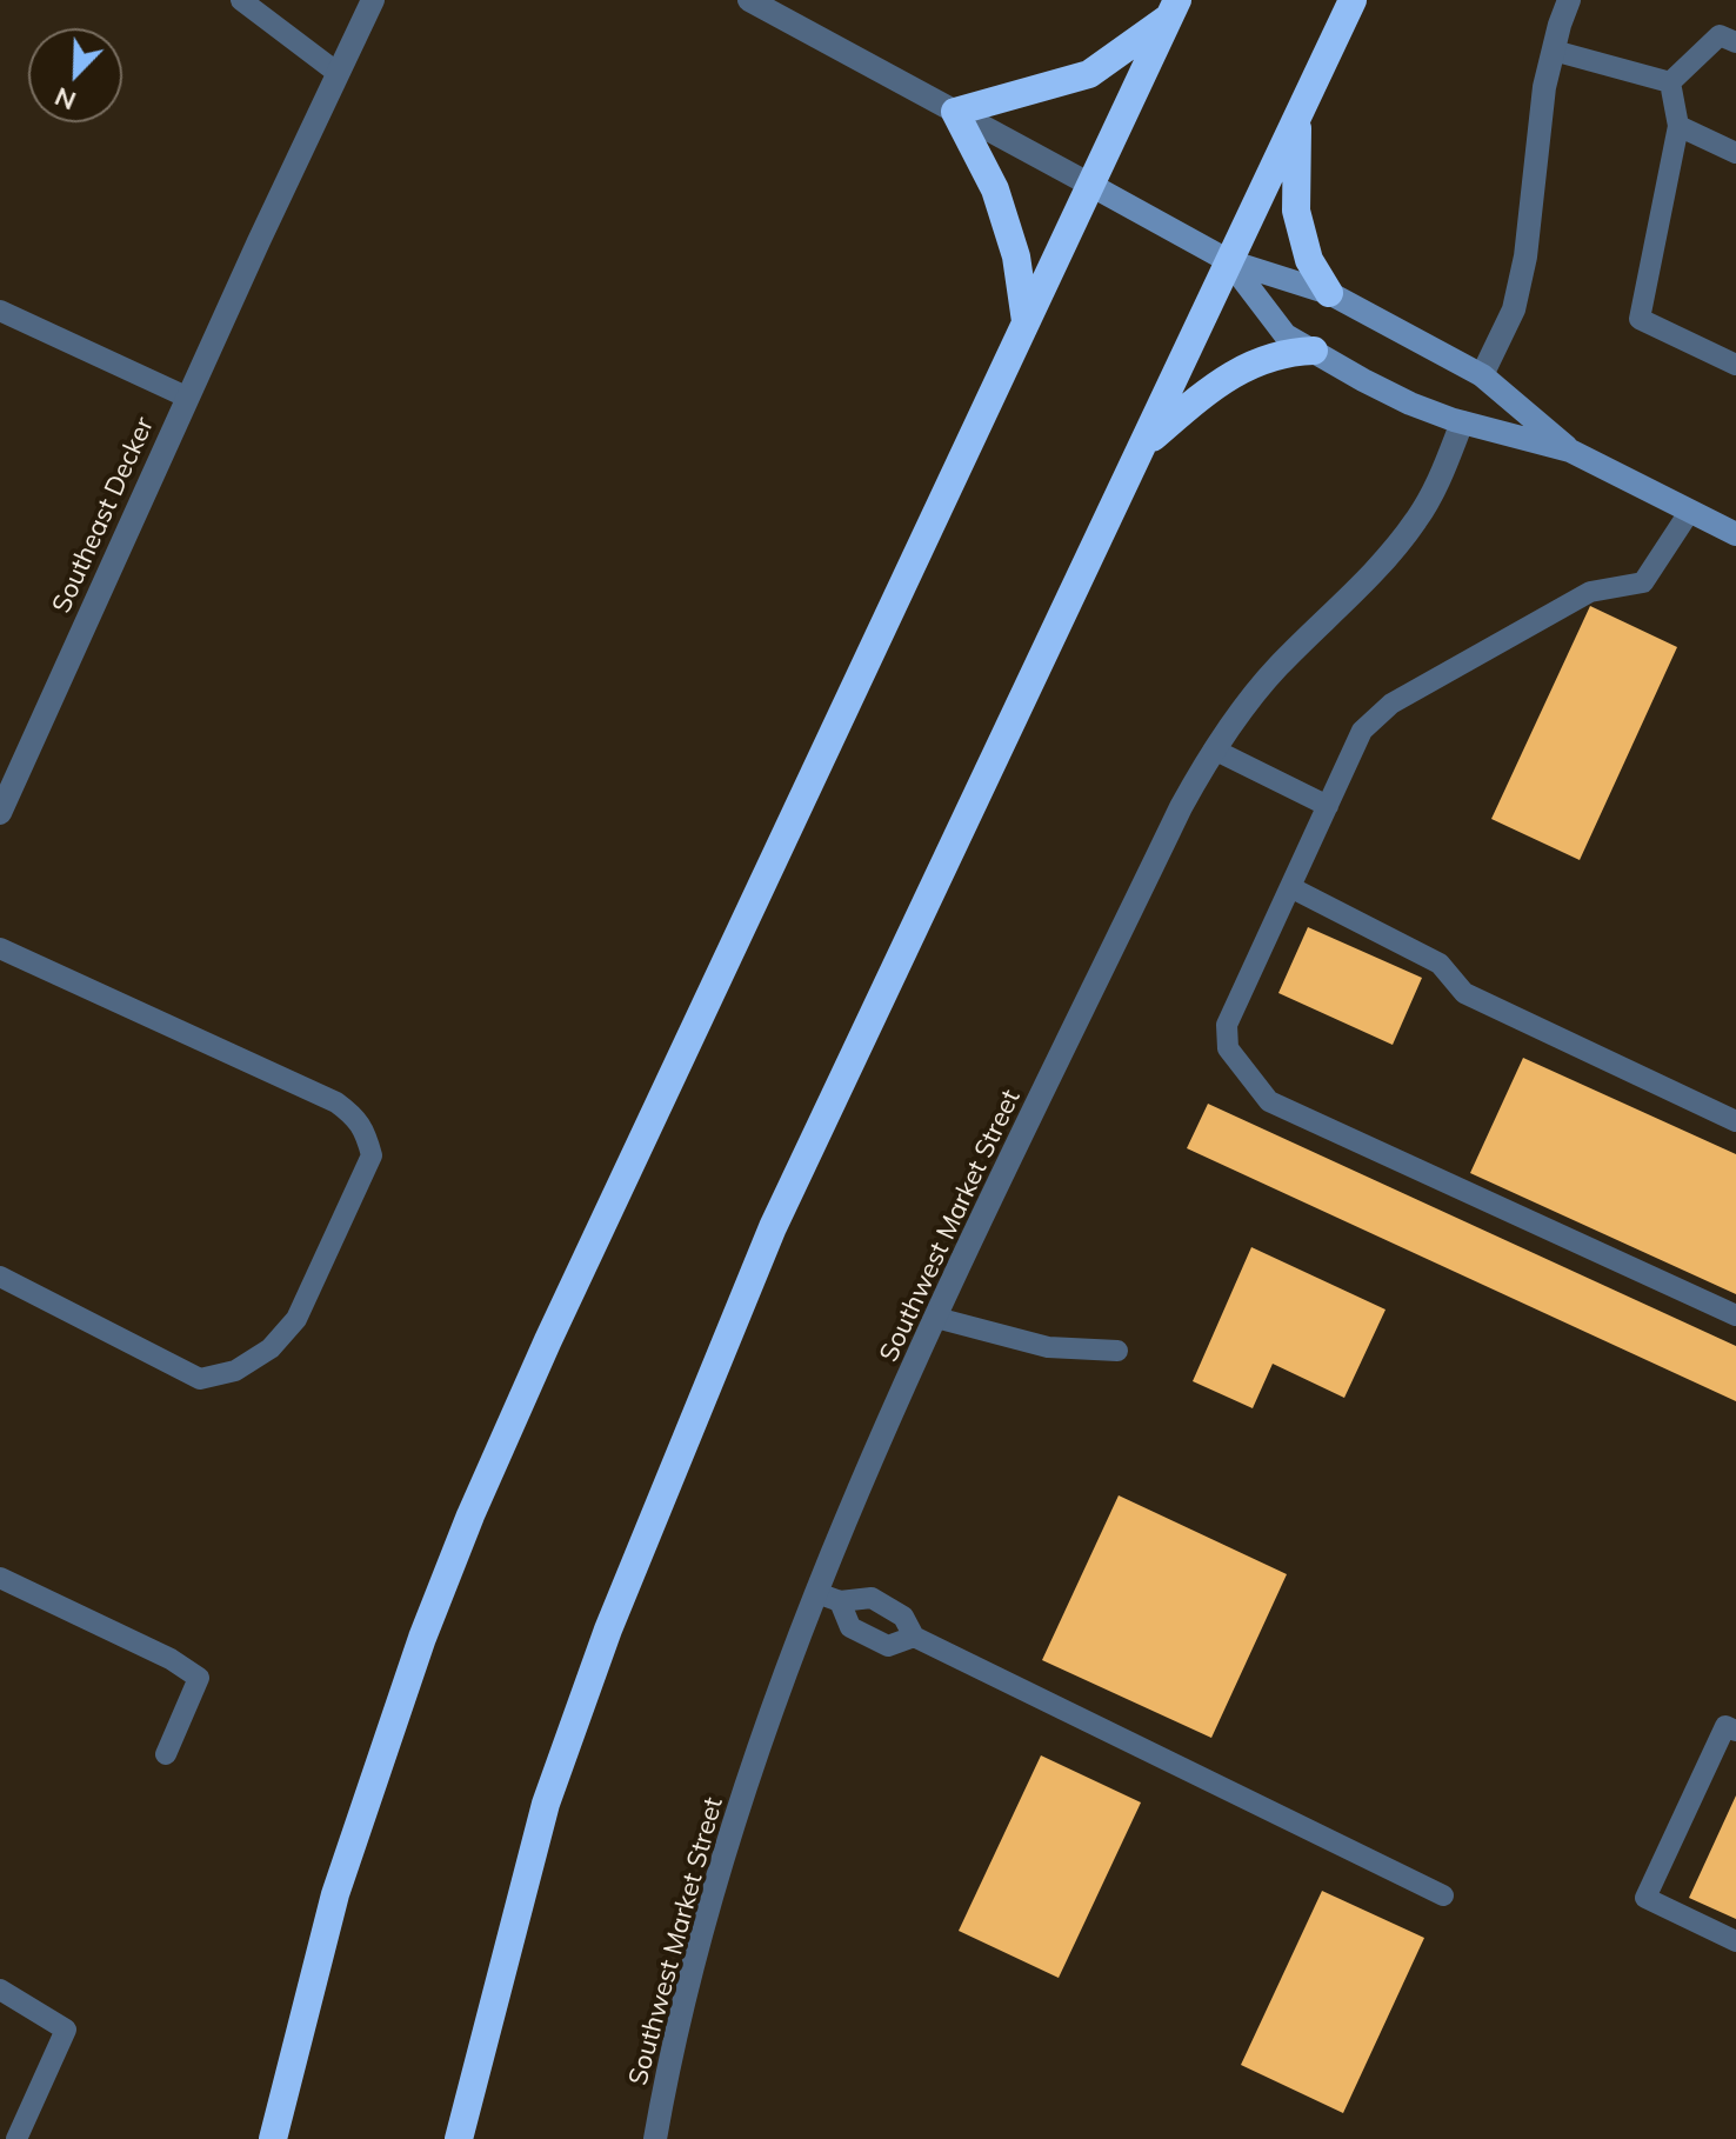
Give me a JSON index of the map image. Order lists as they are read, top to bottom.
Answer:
{
  "streets": {
    "street": ["Southeast Decker", "Southwest Market Street"]
  },
  "north": "bottom left"
}
